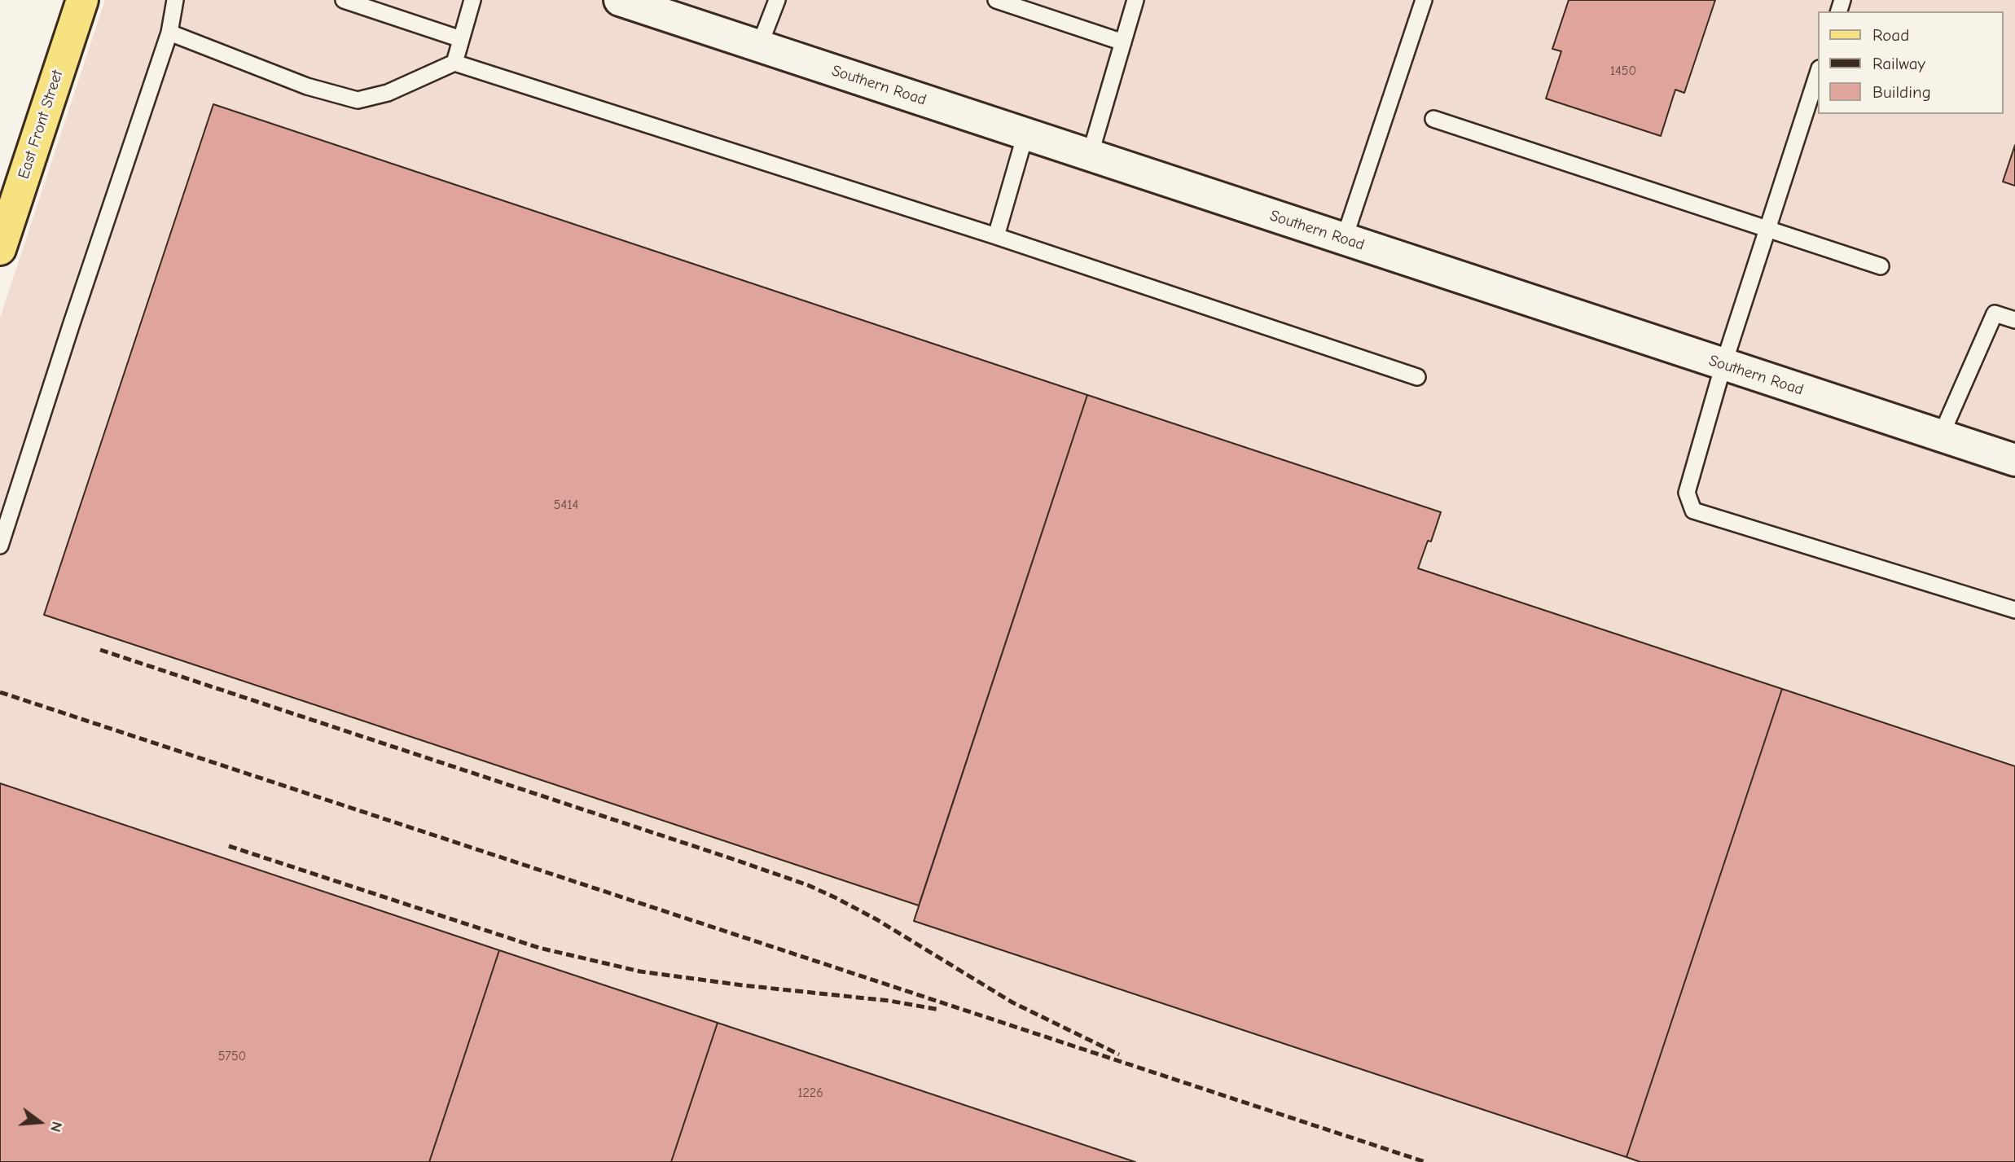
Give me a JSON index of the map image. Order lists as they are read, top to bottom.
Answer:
{
  "streets": {
    "main road": ["East Front Street"],
    "street": ["Southern Road"]
  },
  "house_numbers": [
    "1450",
    "5414",
    "5750",
    "1226"
  ],
  "legend": ["Road", "Railway", "Building"],
  "north": "right"
}
